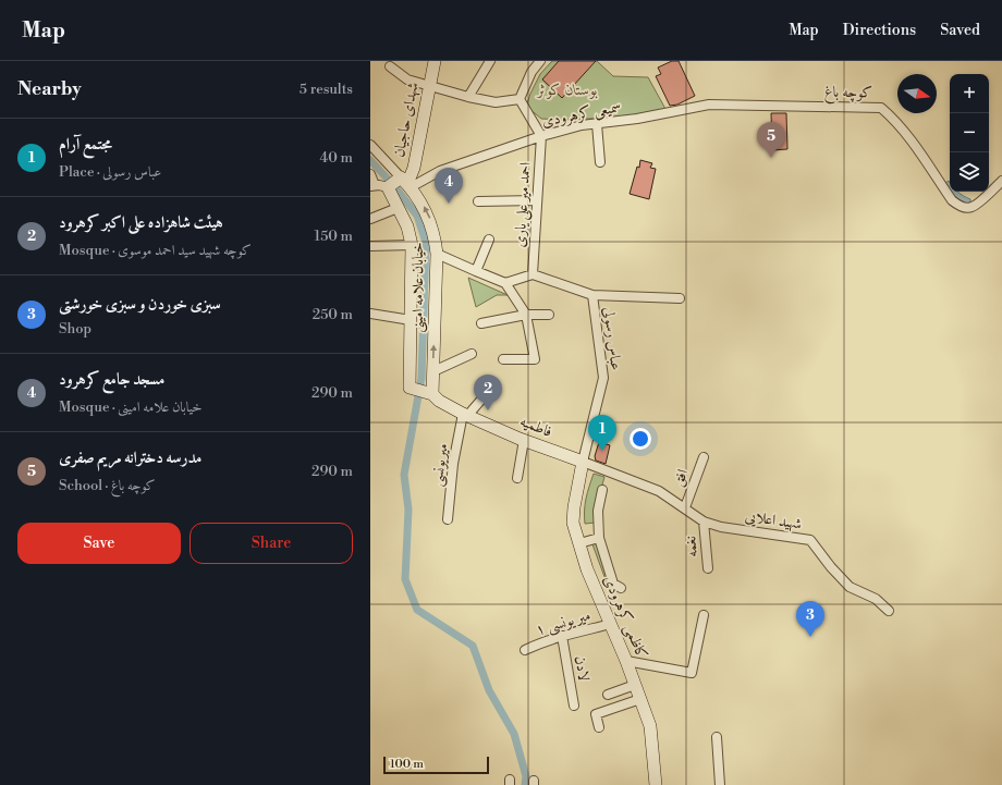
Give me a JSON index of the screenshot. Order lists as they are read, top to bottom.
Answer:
{
  "streets": {
    "street": [
      "کوچه باغ",
      "سمیعی کرهرودی",
      "شهدای حاجیان",
      "احمد میر علی یاری",
      "خیابان علامه امینی",
      "عباس رسولی",
      "فاطمیه",
      "میریونسی",
      "افق",
      "شهید اعلایی",
      "نغمه",
      "کاظمی کرهرودی",
      "میر یونسی ۱",
      "لادن"
    ]
  },
  "crossings": [
    ["کوچه باغ", "سمیعی کرهرودی"],
    ["سمیعی کرهرودی", "شهدای حاجیان"],
    ["سمیعی کرهرودی", "احمد میر علی یاری"],
    ["سمیعی کرهرودی", "خیابان علامه امینی"],
    ["شهدای حاجیان", "خیابان علامه امینی"],
    ["احمد میر علی یاری", "عباس رسولی"],
    ["خیابان علامه امینی", "فاطمیه"],
    ["عباس رسولی", "فاطمیه"],
    ["عباس رسولی", "کاظمی کرهرودی"],
    ["فاطمیه", "میریونسی"],
    ["فاطمیه", "کاظمی کرهرودی"],
    ["شهید اعلایی", "نغمه"],
    ["کاظمی کرهرودی", "میر یونسی ۱"],
    ["میر یونسی ۱", "لادن"]
  ],
  "parks": ["بوستان کوثر"],
  "scale_bar": "100 m",
  "north": "right",
  "page": {
    "header": "Map",
    "nav": ["Map", "Directions", "Saved"],
    "heading": ["Nearby", "5 results"],
    "map_buttons": ["+", "−"],
    "list": [
      {
        "mark": "1",
        "name": "مجتمع آرام",
        "note": "Place · عباس رسولی",
        "value": "40 m"
      },
      {
        "mark": "2",
        "name": "هیئت شاهزاده علی اکبر کرهرود",
        "note": "Mosque · کوچه شهید سید احمد موسوی",
        "value": "150 m"
      },
      {
        "mark": "3",
        "name": "سبزی خوردن و سبزی خورشتی",
        "note": "Shop",
        "value": "250 m"
      },
      {
        "mark": "4",
        "name": "مسجد جامع کرهرود",
        "note": "Mosque · خیابان علامه امینی",
        "value": "290 m"
      },
      {
        "mark": "5",
        "name": "مدرسه دخترانه مریم صفری",
        "note": "School · کوچه باغ",
        "value": "290 m"
      }
    ],
    "pins": [
      "5",
      "4",
      "2",
      "1",
      "3"
    ],
    "buttons": ["Save", "Share"],
    "scale": "100 m"
  }
}
